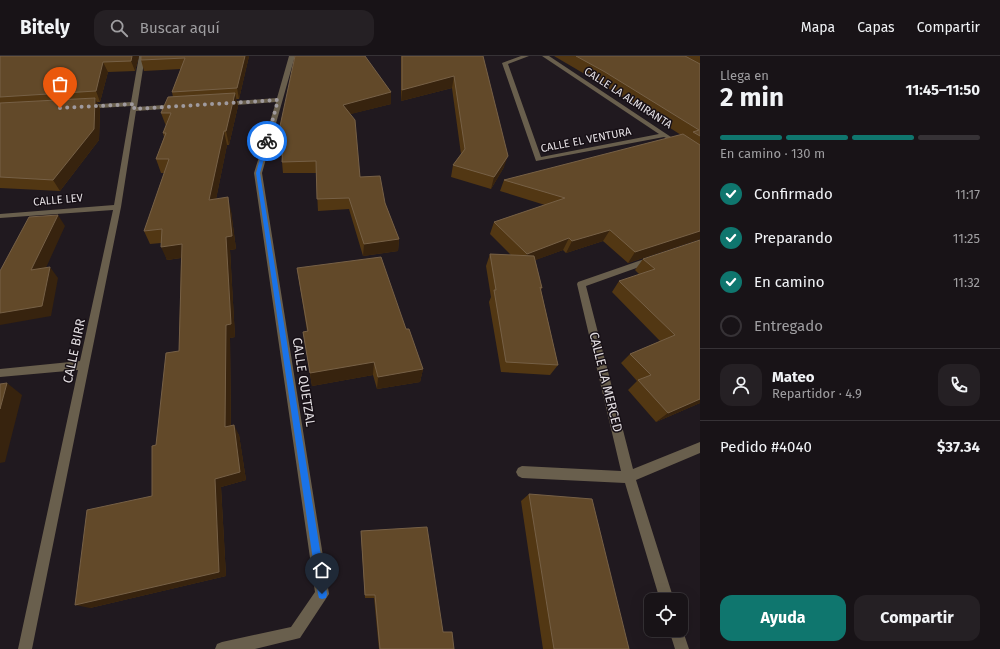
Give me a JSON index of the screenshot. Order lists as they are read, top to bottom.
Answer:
{
  "streets": {
    "street": [
      "CALLE LA ALMIRANTA",
      "CALLE EL VENTURA",
      "CALLE LEV",
      "CALLE BIRR",
      "CALLE QUETZAL",
      "CALLE LA MERCED"
    ]
  },
  "crossings": [
    ["CALLE LA ALMIRANTA", "CALLE EL VENTURA"],
    ["CALLE LEV", "CALLE BIRR"]
  ],
  "page": {
    "header": "Bitely",
    "search": "Buscar aquí",
    "nav": ["Mapa", "Capas", "Compartir"],
    "heading": ["2 min", "Llega en", "11:45–11:50"],
    "panel": [
      "Mateo",
      "Repartidor · 4.9",
      "Pedido #4040",
      "$37.34"
    ],
    "bar": "En camino · 130 m",
    "list": [
      ["Confirmado", "11:17"],
      ["Preparando", "11:25"],
      ["En camino", "11:32"],
      "Entregado"
    ],
    "buttons": ["Ayuda", "Compartir"]
  }
}
